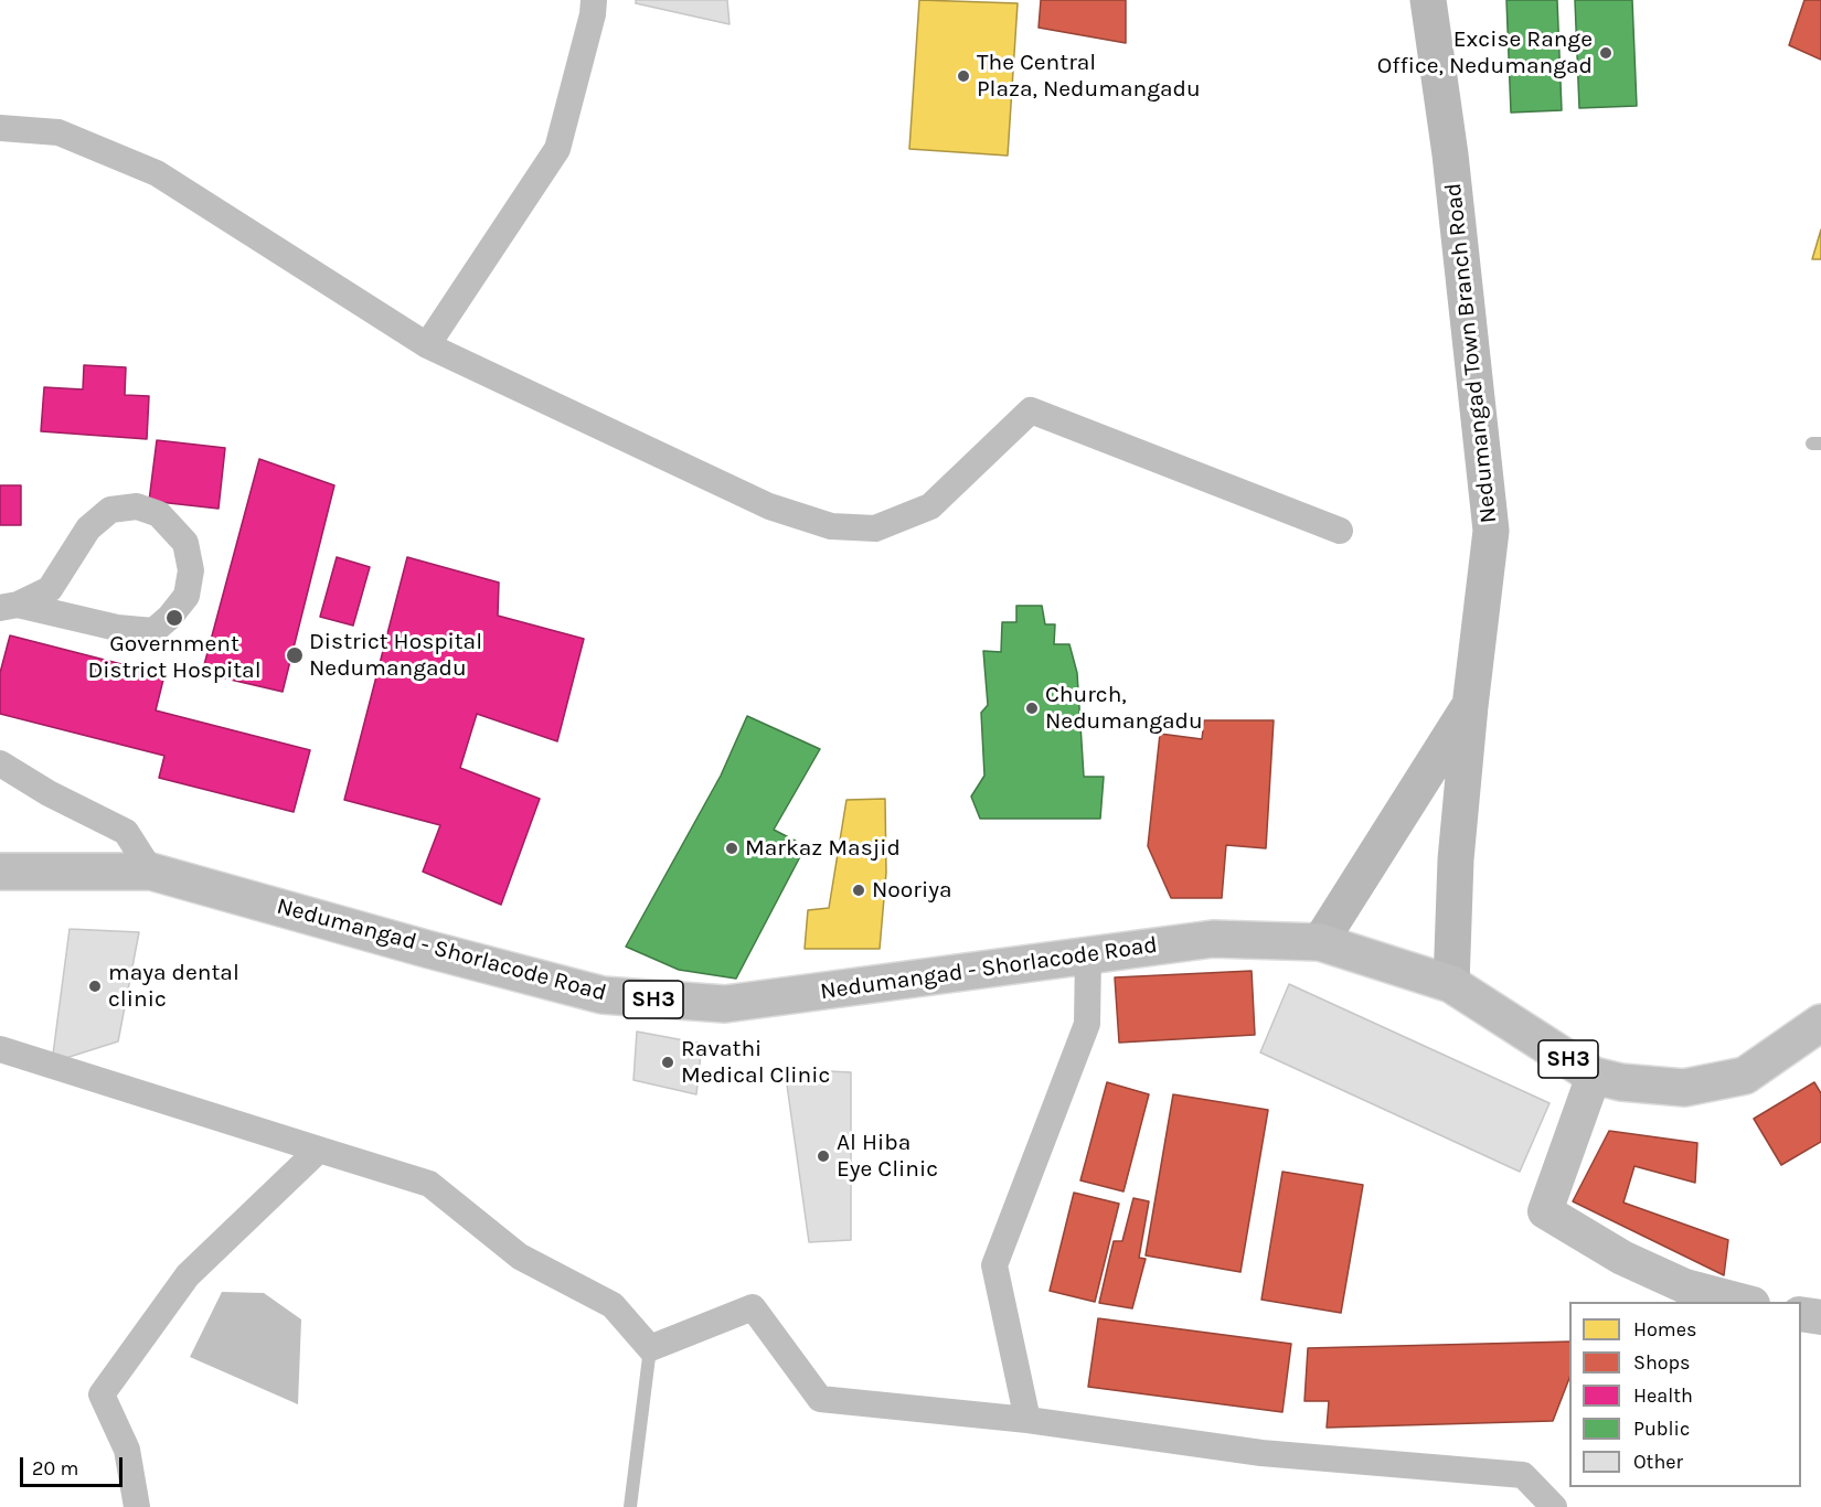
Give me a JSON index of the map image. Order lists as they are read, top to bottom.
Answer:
{
  "streets": {
    "main road": ["Nedumangad Town Branch Road", "Nedumangad - Shorlacode Road", "SH3"]
  },
  "crossings": [
    ["Nedumangad Town Branch Road", "SH3"],
    ["Nedumangad - Shorlacode Road", "SH3"]
  ],
  "places": [
    "Excise Range Office, Nedumangad",
    "The Central Plaza, Nedumangadu",
    "Government District Hospital",
    "District Hospital Nedumangadu",
    "Church, Nedumangadu",
    "Markaz Masjid",
    "Nooriya",
    "maya dental clinic",
    "Ravathi Medical Clinic",
    "Al Hiba Eye Clinic"
  ],
  "legend": [
    "Homes",
    "Shops",
    "Health",
    "Public",
    "Other"
  ],
  "scale_bar": "20 m"
}
